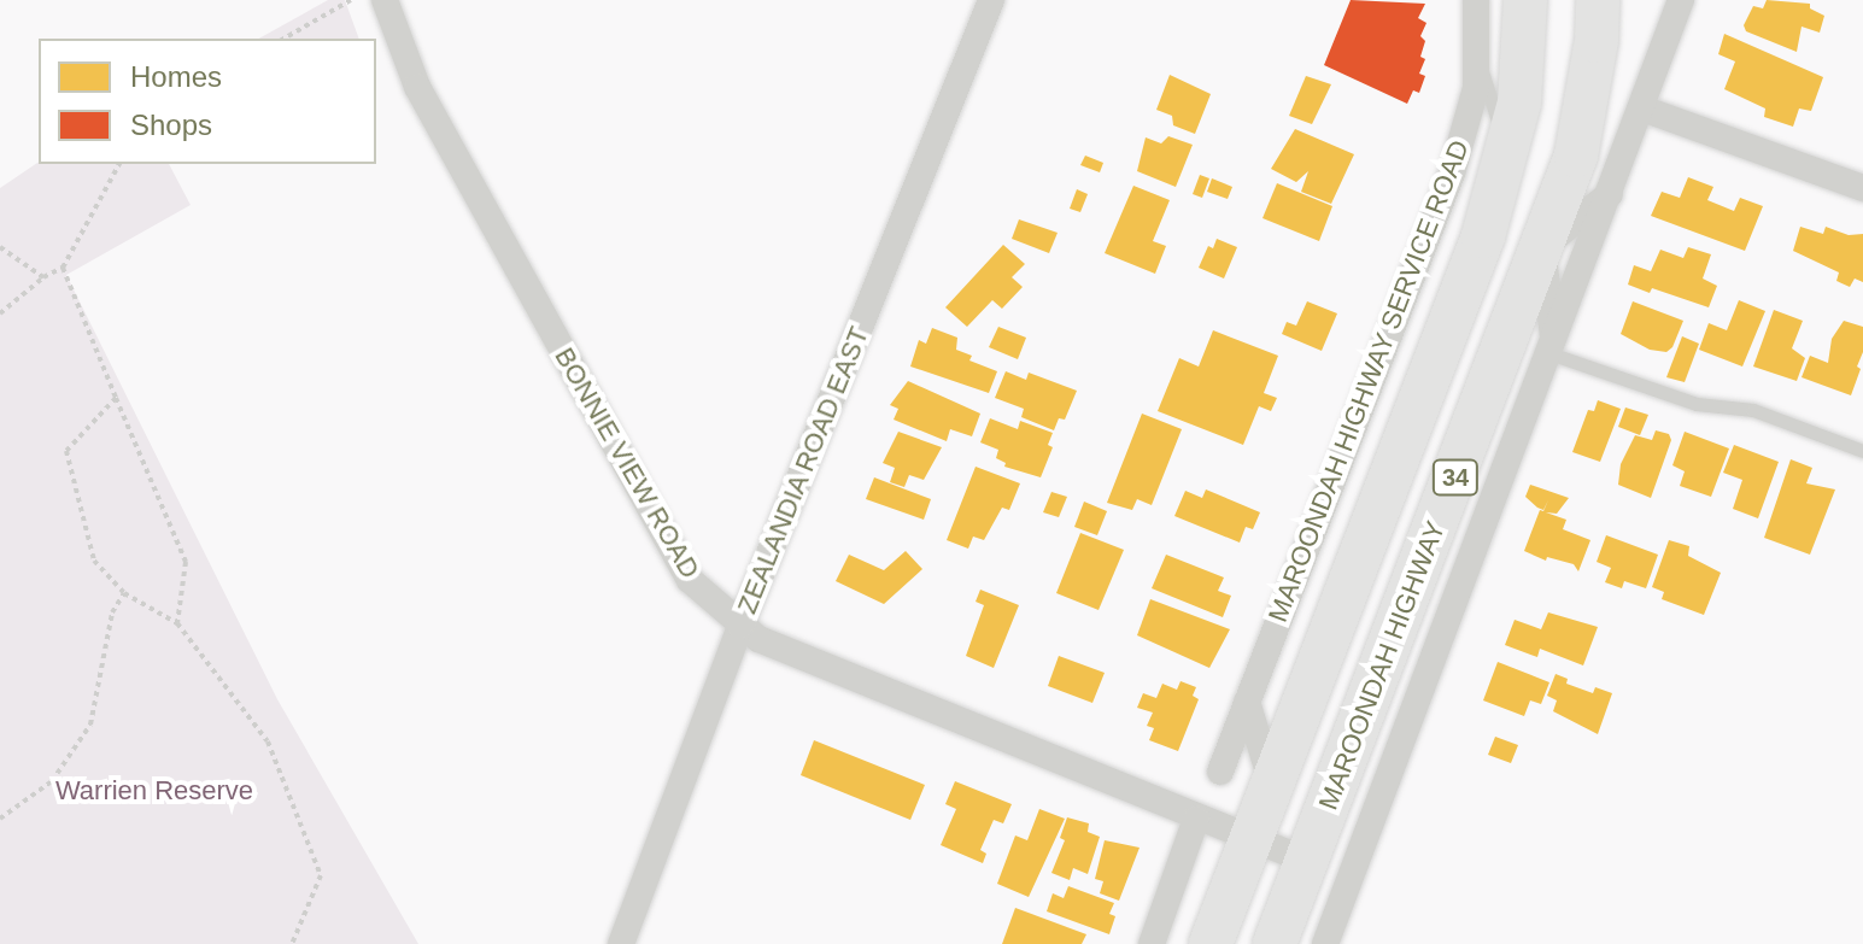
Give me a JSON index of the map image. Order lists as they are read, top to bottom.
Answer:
{
  "streets": {
    "highway": ["34", "MAROONDAH HIGHWAY"],
    "street": ["MAROONDAH HIGHWAY SERVICE ROAD", "BONNIE VIEW ROAD", "ZEALANDIA ROAD EAST"]
  },
  "crossings": [
    ["MAROONDAH HIGHWAY SERVICE ROAD", "34"],
    ["BONNIE VIEW ROAD", "ZEALANDIA ROAD EAST"],
    ["BONNIE VIEW ROAD", "34"],
    ["BONNIE VIEW ROAD", "MAROONDAH HIGHWAY"]
  ],
  "parks": ["Warrien Reserve"],
  "legend": ["Homes", "Shops"]
}
